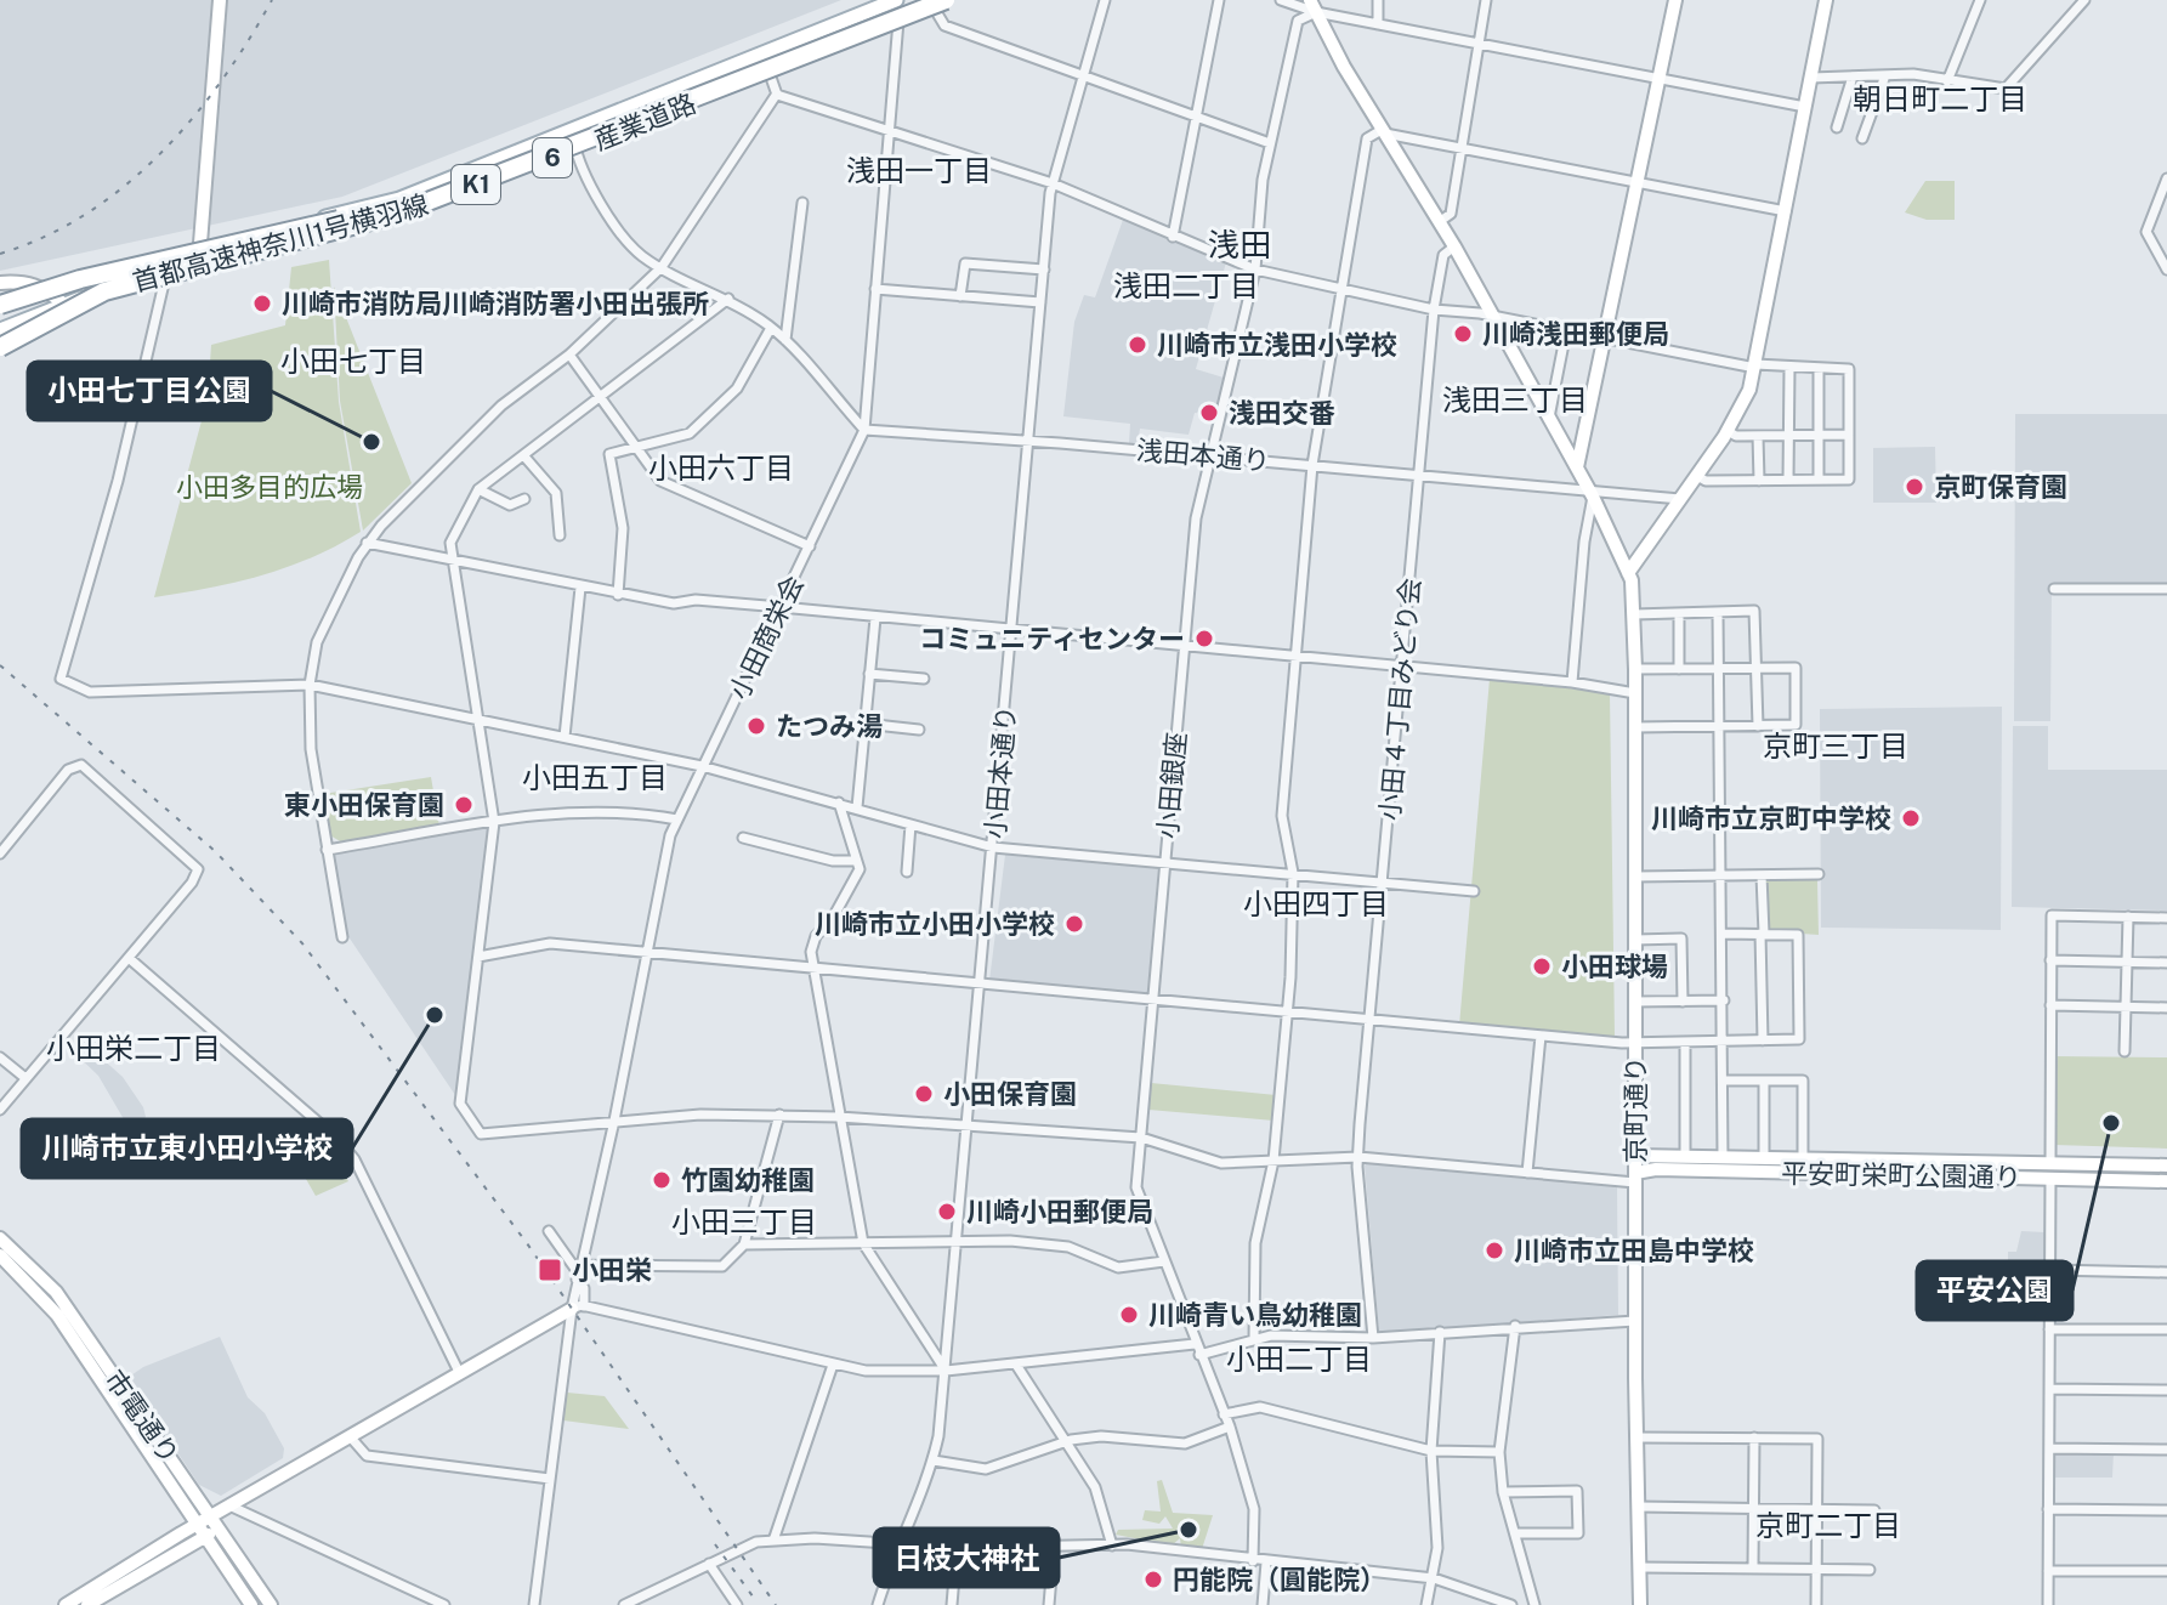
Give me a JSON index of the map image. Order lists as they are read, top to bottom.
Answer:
{
  "streets": {
    "highway": ["K1", "首都高速神奈川1号横羽線"],
    "main road": ["産業道路", "6"],
    "street": [
      "浅田本通り",
      "小田商栄会",
      "小田 4 丁目みどり会",
      "小田本通り",
      "小田銀座",
      "京町通り",
      "平安町栄町公園通り",
      "市電通り"
    ]
  },
  "crossings": [
    ["産業道路", "首都高速神奈川1号横羽線"],
    ["産業道路", "小田商栄会"],
    ["浅田本通り", "小田商栄会"],
    ["浅田本通り", "小田 4 丁目みどり会"],
    ["浅田本通り", "小田本通り"],
    ["浅田本通り", "小田銀座"],
    ["浅田本通り", "京町通り"],
    ["小田 4 丁目みどり会", "京町通り"],
    ["小田銀座", "京町通り"],
    ["京町通り", "平安町栄町公園通り"]
  ],
  "districts": [
    "朝日町二丁目",
    "浅田一丁目",
    "浅田",
    "浅田二丁目",
    "小田七丁目",
    "浅田三丁目",
    "小田六丁目",
    "京町三丁目",
    "小田五丁目",
    "小田四丁目",
    "小田栄二丁目",
    "小田三丁目",
    "小田二丁目",
    "京町二丁目"
  ],
  "parks": ["小田多目的広場"],
  "places": {
    "other": [
      "川崎市消防局川崎消防署小田出張所",
      "川崎浅田郵便局",
      "川崎市立浅田小学校",
      "浅田交番",
      "小田七丁目公園",
      "京町保育園",
      "コミュニティセンター",
      "たつみ湯",
      "東小田保育園",
      "川崎市立京町中学校",
      "川崎市立小田小学校",
      "小田球場",
      "川崎市立東小田小学校",
      "小田保育園",
      "平安公園",
      "竹園幼稚園",
      "川崎小田郵便局",
      "川崎市立田島中学校",
      "川崎青い鳥幼稚園",
      "日枝大神社",
      "円能院（圓能院）"
    ],
    "transit": ["小田栄"]
  }
}
